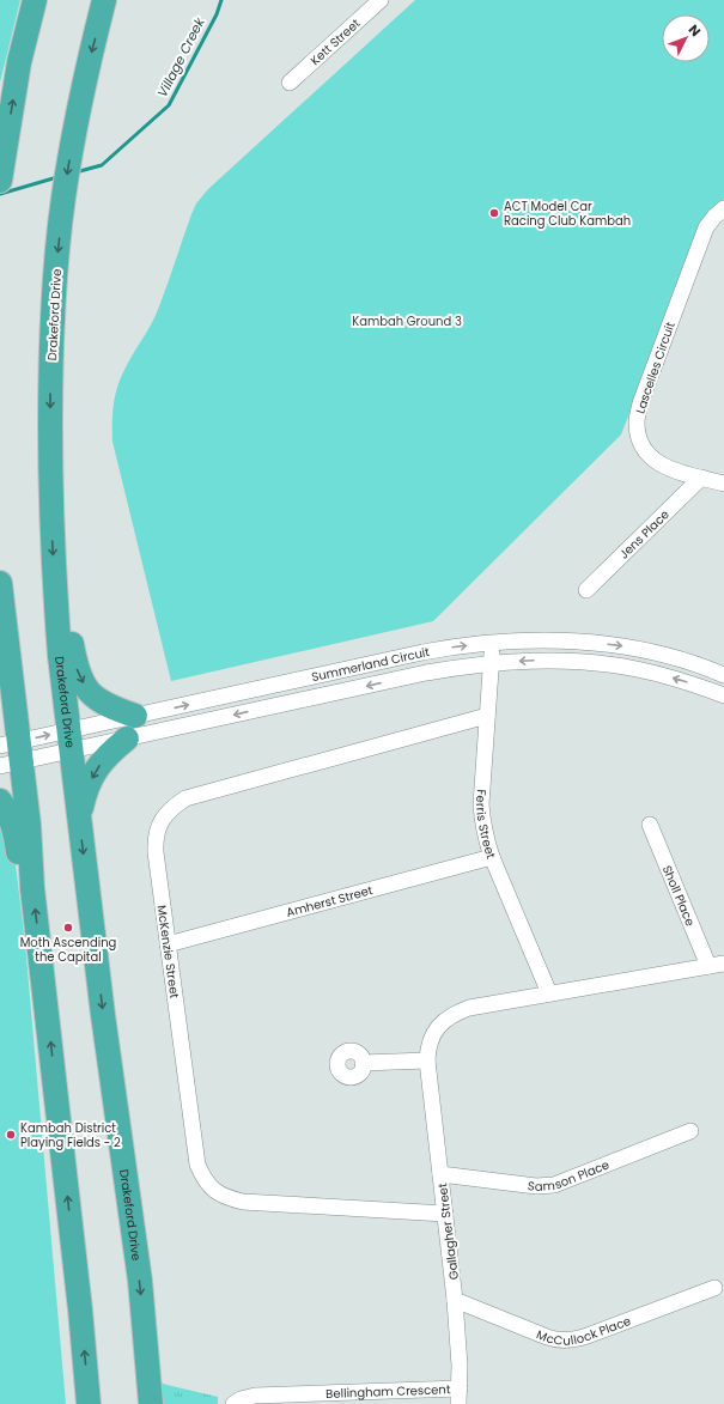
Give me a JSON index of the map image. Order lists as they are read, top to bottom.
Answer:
{
  "streets": {
    "highway": ["Drakeford Drive"],
    "street": [
      "Kett Street",
      "Lascelles Circuit",
      "Jens Place",
      "Summerland Circuit",
      "Ferris Street",
      "Sholl Place",
      "Amherst Street",
      "McKenzie Street",
      "Samson Place",
      "Gallagher Street",
      "McCullock Place",
      "Bellingham Crescent"
    ]
  },
  "crossings": [
    ["Drakeford Drive", "Summerland Circuit"],
    ["Lascelles Circuit", "Jens Place"],
    ["Summerland Circuit", "Ferris Street"],
    ["Ferris Street", "Amherst Street"],
    ["Ferris Street", "McKenzie Street"],
    ["Ferris Street", "Gallagher Street"],
    ["Sholl Place", "Gallagher Street"],
    ["Amherst Street", "McKenzie Street"],
    ["McKenzie Street", "Gallagher Street"],
    ["Samson Place", "Gallagher Street"],
    ["Gallagher Street", "McCullock Place"],
    ["Gallagher Street", "Bellingham Crescent"]
  ],
  "water": ["Village Creek"],
  "parks": ["Kambah Ground 3"],
  "places": ["ACT Model Car Racing Club Kambah", "Moth Ascending the Capital", "Kambah District Playing Fields - 2"],
  "north": "top right"
}
